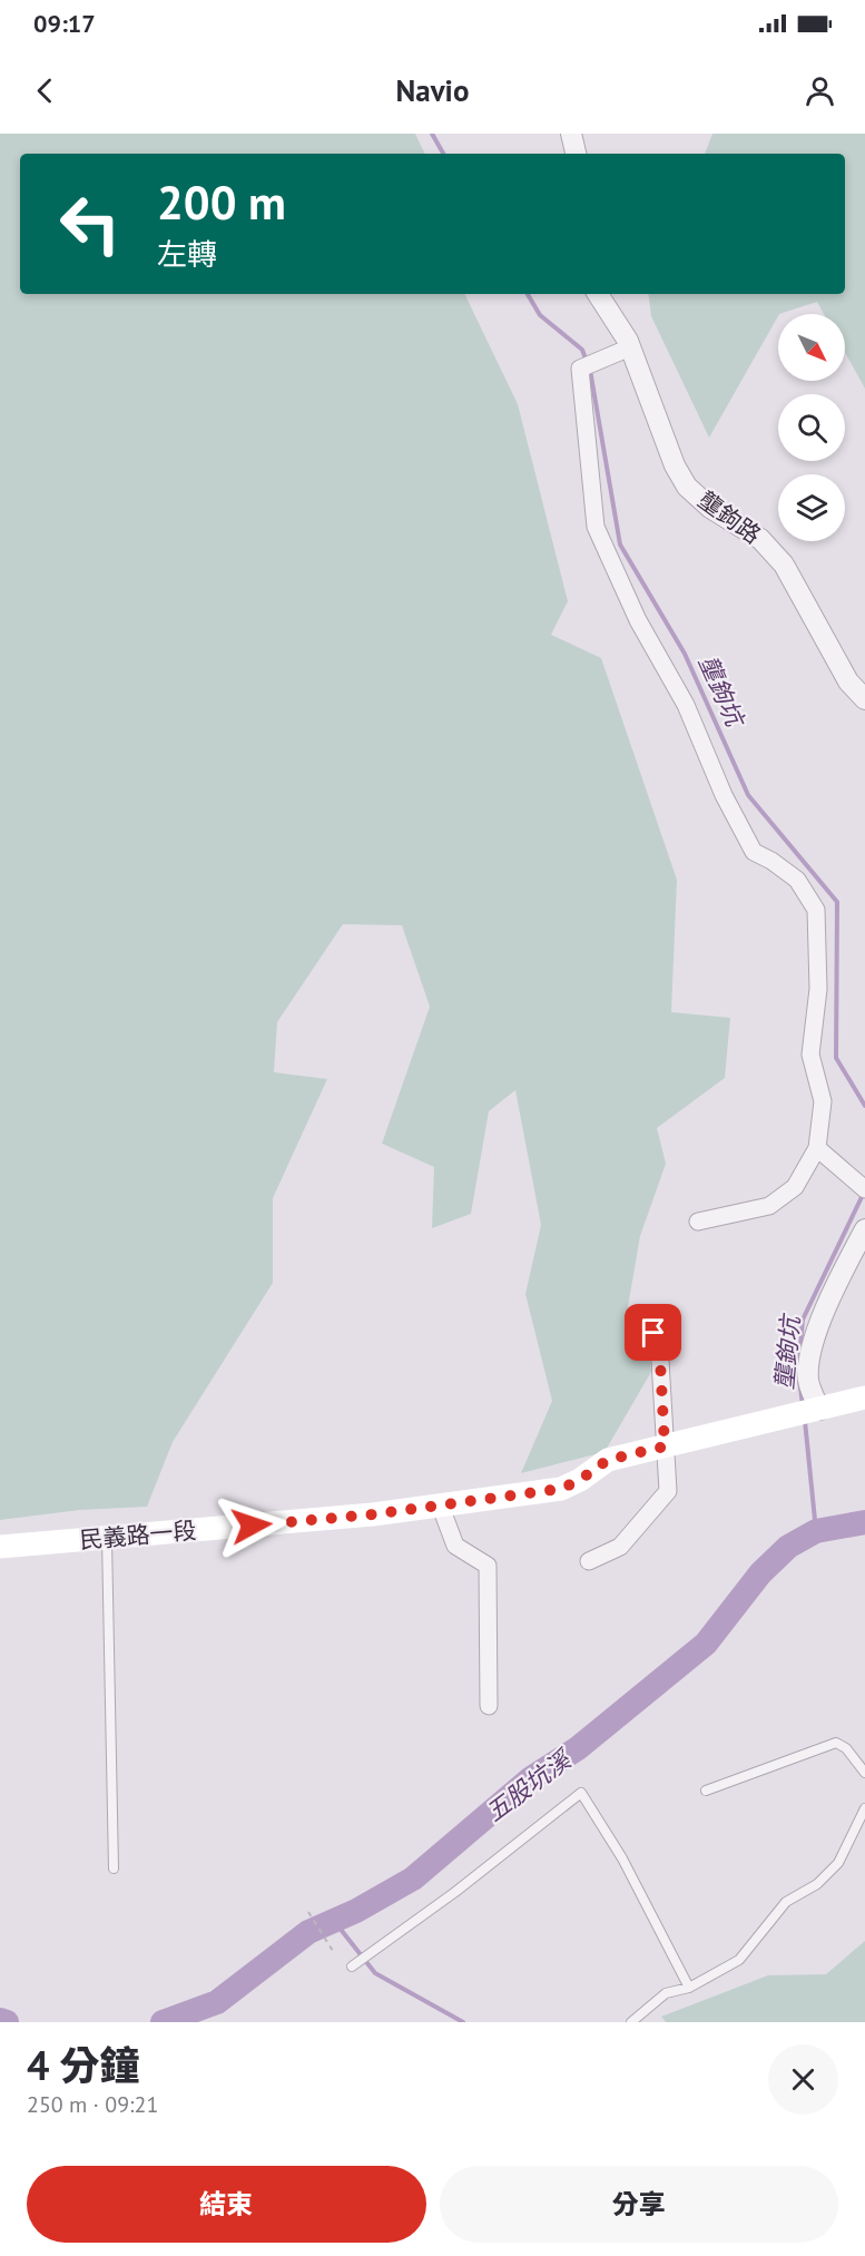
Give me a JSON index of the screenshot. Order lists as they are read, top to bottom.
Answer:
{
  "streets": {
    "main road": ["民義路一段"],
    "street": ["壟鉤路"]
  },
  "water": ["壟鉤坑", "五股坑溪"],
  "north": "bottom right",
  "page": {
    "status": "09:17",
    "header": "Navio",
    "turn": ["200 m", "左轉"],
    "heading": ["4 分鐘", "250 m · 09:21"],
    "buttons": ["結束", "分享"]
  }
}
